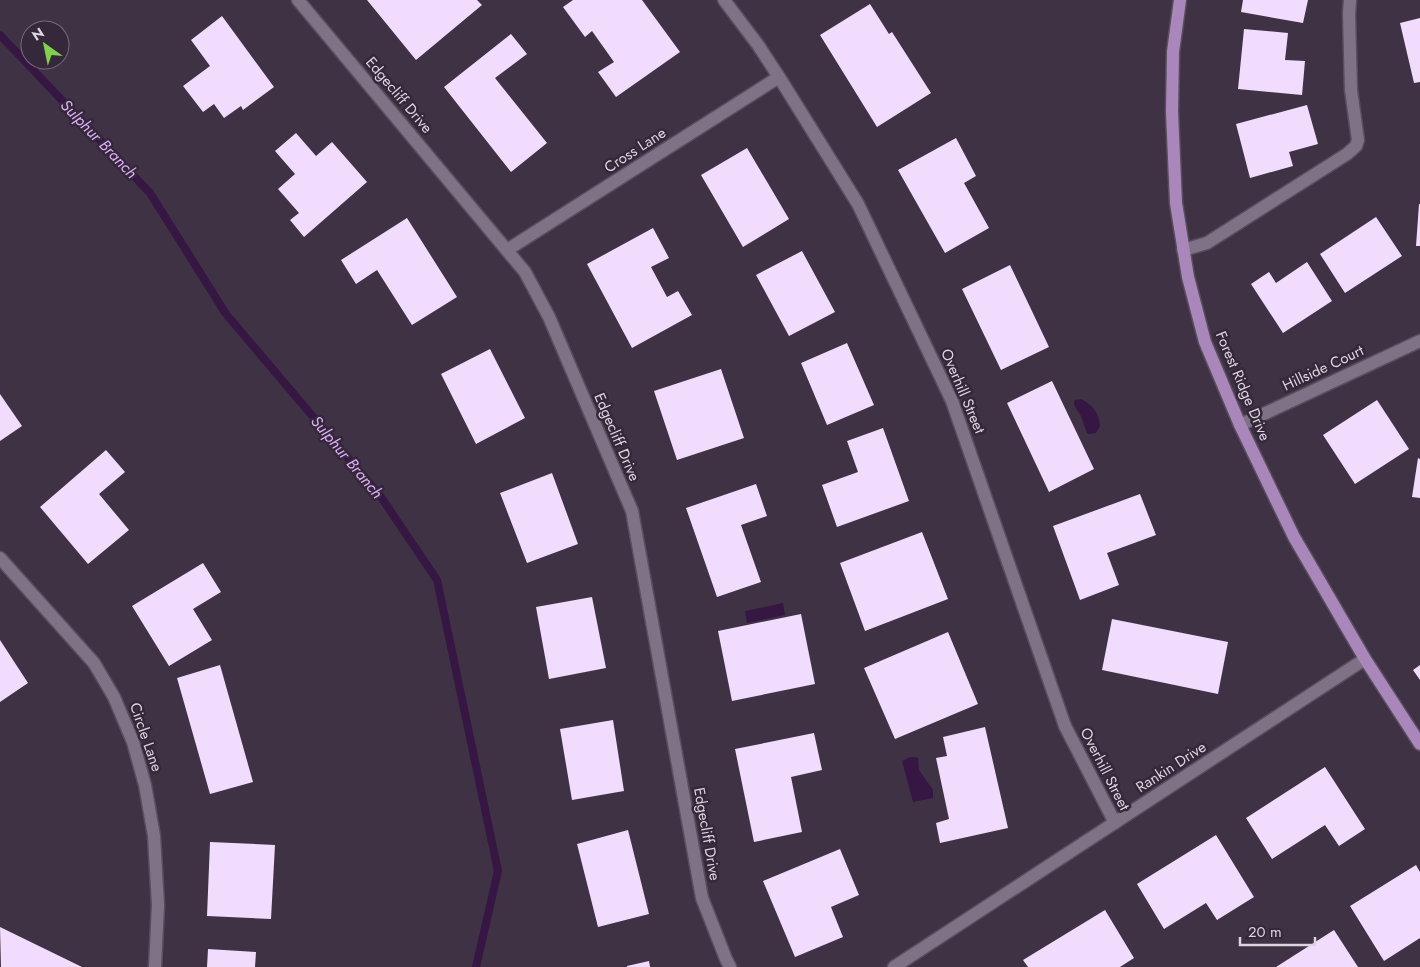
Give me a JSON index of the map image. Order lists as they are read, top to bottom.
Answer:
{
  "streets": {
    "main road": ["Forest Ridge Drive"],
    "street": [
      "Edgecliff Drive",
      "Cross Lane",
      "Hillside Court",
      "Overhill Street",
      "Circle Lane",
      "Rankin Drive"
    ]
  },
  "crossings": [
    ["Edgecliff Drive", "Cross Lane"],
    ["Cross Lane", "Overhill Street"],
    ["Hillside Court", "Forest Ridge Drive"],
    ["Forest Ridge Drive", "Rankin Drive"],
    ["Overhill Street", "Rankin Drive"]
  ],
  "water": ["Sulphur Branch"],
  "scale_bar": "20 m",
  "north": "top left"
}
